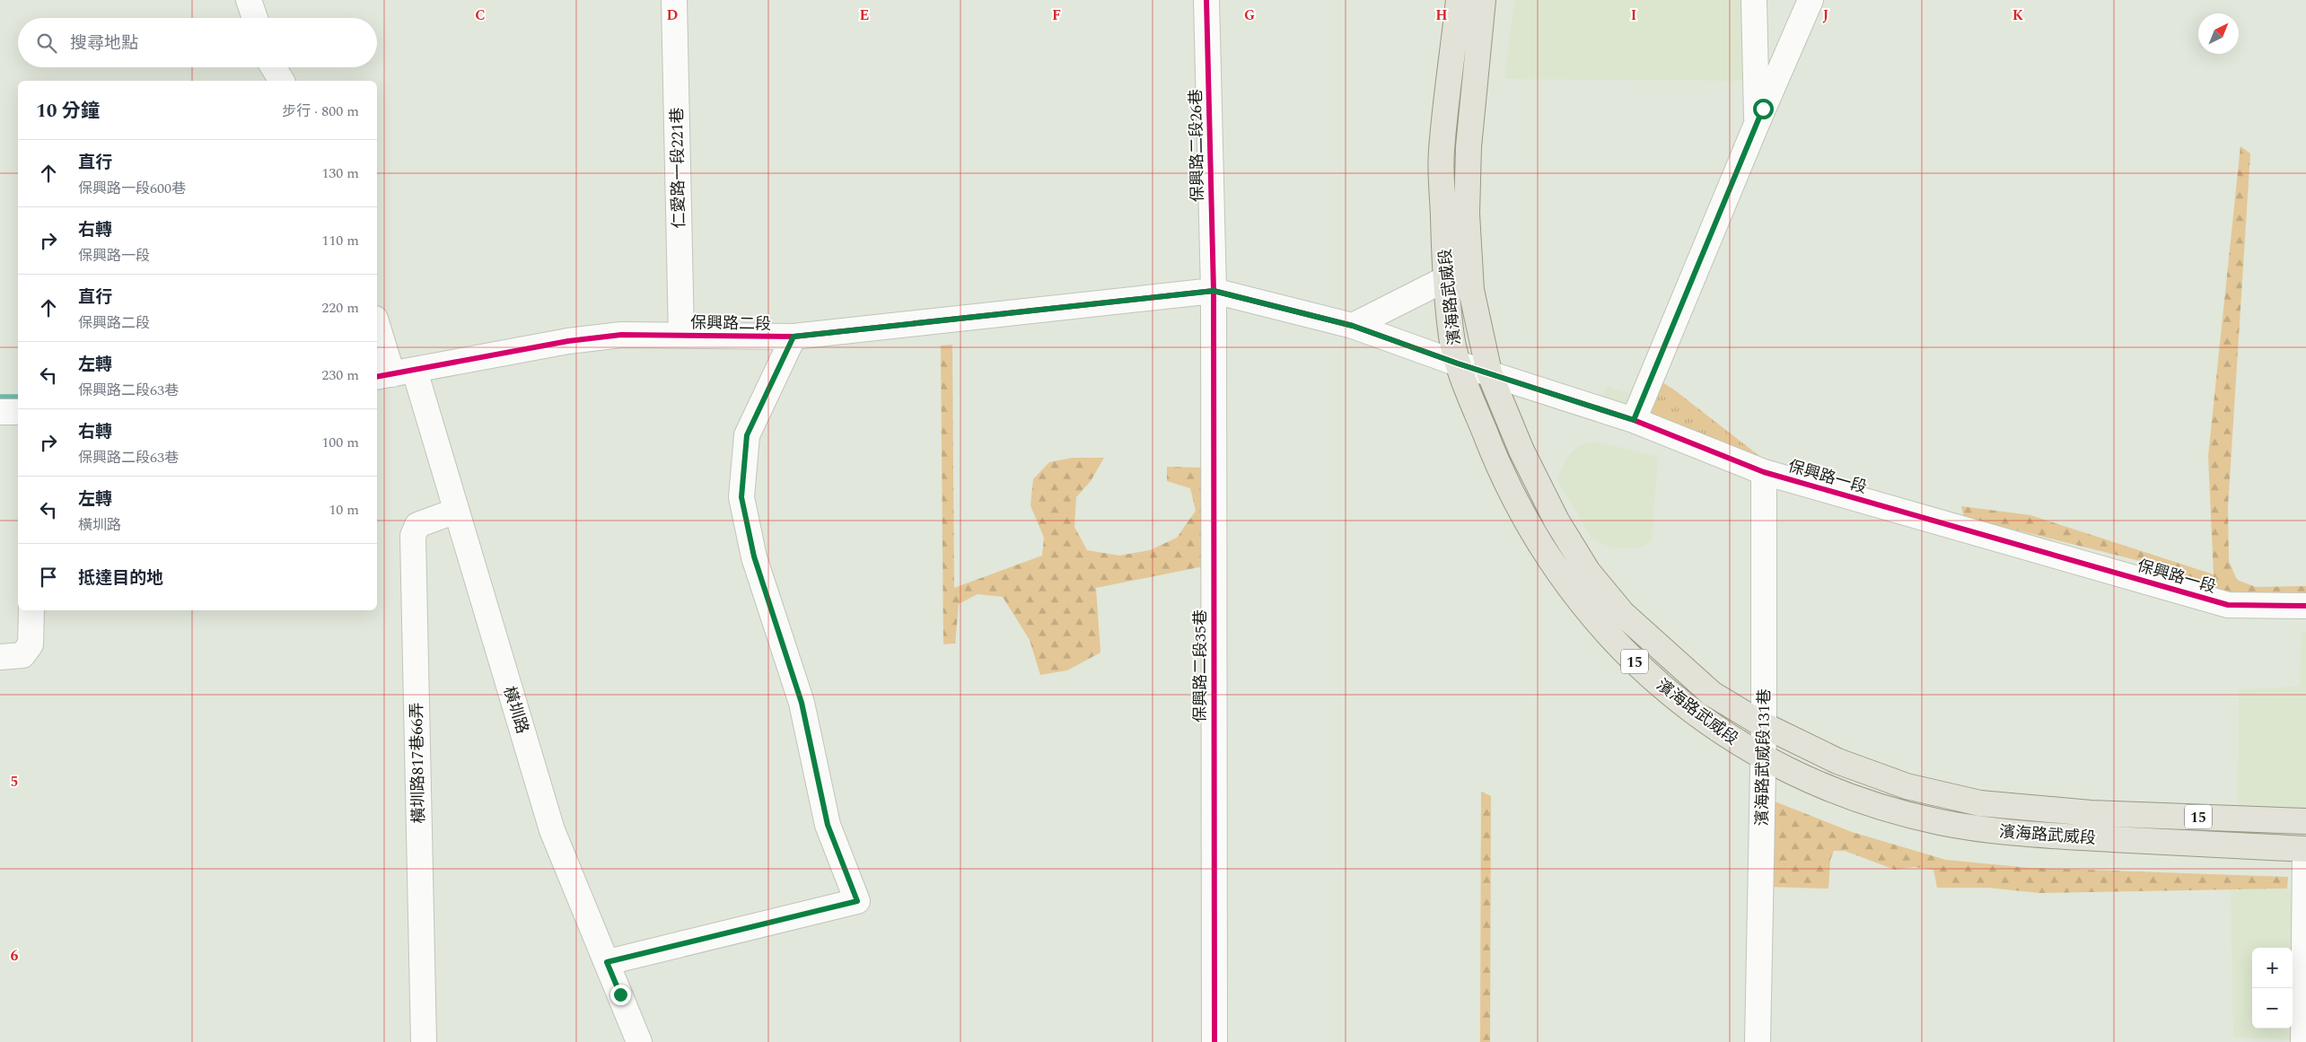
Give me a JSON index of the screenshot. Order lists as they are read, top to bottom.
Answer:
{
  "streets": {
    "main road": ["濱海路武威段", "15"],
    "street": [
      "保興路二段26巷",
      "仁愛路一段221巷",
      "保興路二段",
      "保興路一段",
      "保興路二段35巷",
      "橫圳路",
      "濱海路武威段131巷",
      "橫圳路817巷66弄"
    ]
  },
  "crossings": [
    ["保興路二段26巷", "保興路二段"],
    ["保興路二段26巷", "保興路二段35巷"],
    ["仁愛路一段221巷", "保興路二段"],
    ["濱海路武威段", "保興路一段"],
    ["濱海路武威段", "濱海路武威段131巷"],
    ["保興路二段", "保興路一段"],
    ["保興路二段", "保興路二段35巷"],
    ["保興路二段", "橫圳路"],
    ["保興路一段", "濱海路武威段131巷"],
    ["橫圳路", "橫圳路817巷66弄"]
  ],
  "north": "top right",
  "page": {
    "search": "搜尋地點",
    "heading": ["10 分鐘", "步行 · 800 m"],
    "list": [
      ["直行", "保興路一段600巷", "130 m"],
      ["右轉", "保興路一段", "110 m"],
      ["直行", "保興路二段", "220 m"],
      ["左轉", "保興路二段63巷", "230 m"],
      ["右轉", "保興路二段63巷", "100 m"],
      ["左轉", "橫圳路", "10 m"],
      "抵達目的地"
    ],
    "map_buttons": ["+", "−"]
  },
  "grid": {
    "columns": [
      "C",
      "D",
      "E",
      "F",
      "G",
      "H",
      "I",
      "J",
      "K"
    ],
    "rows": ["5", "6"]
  }
}
